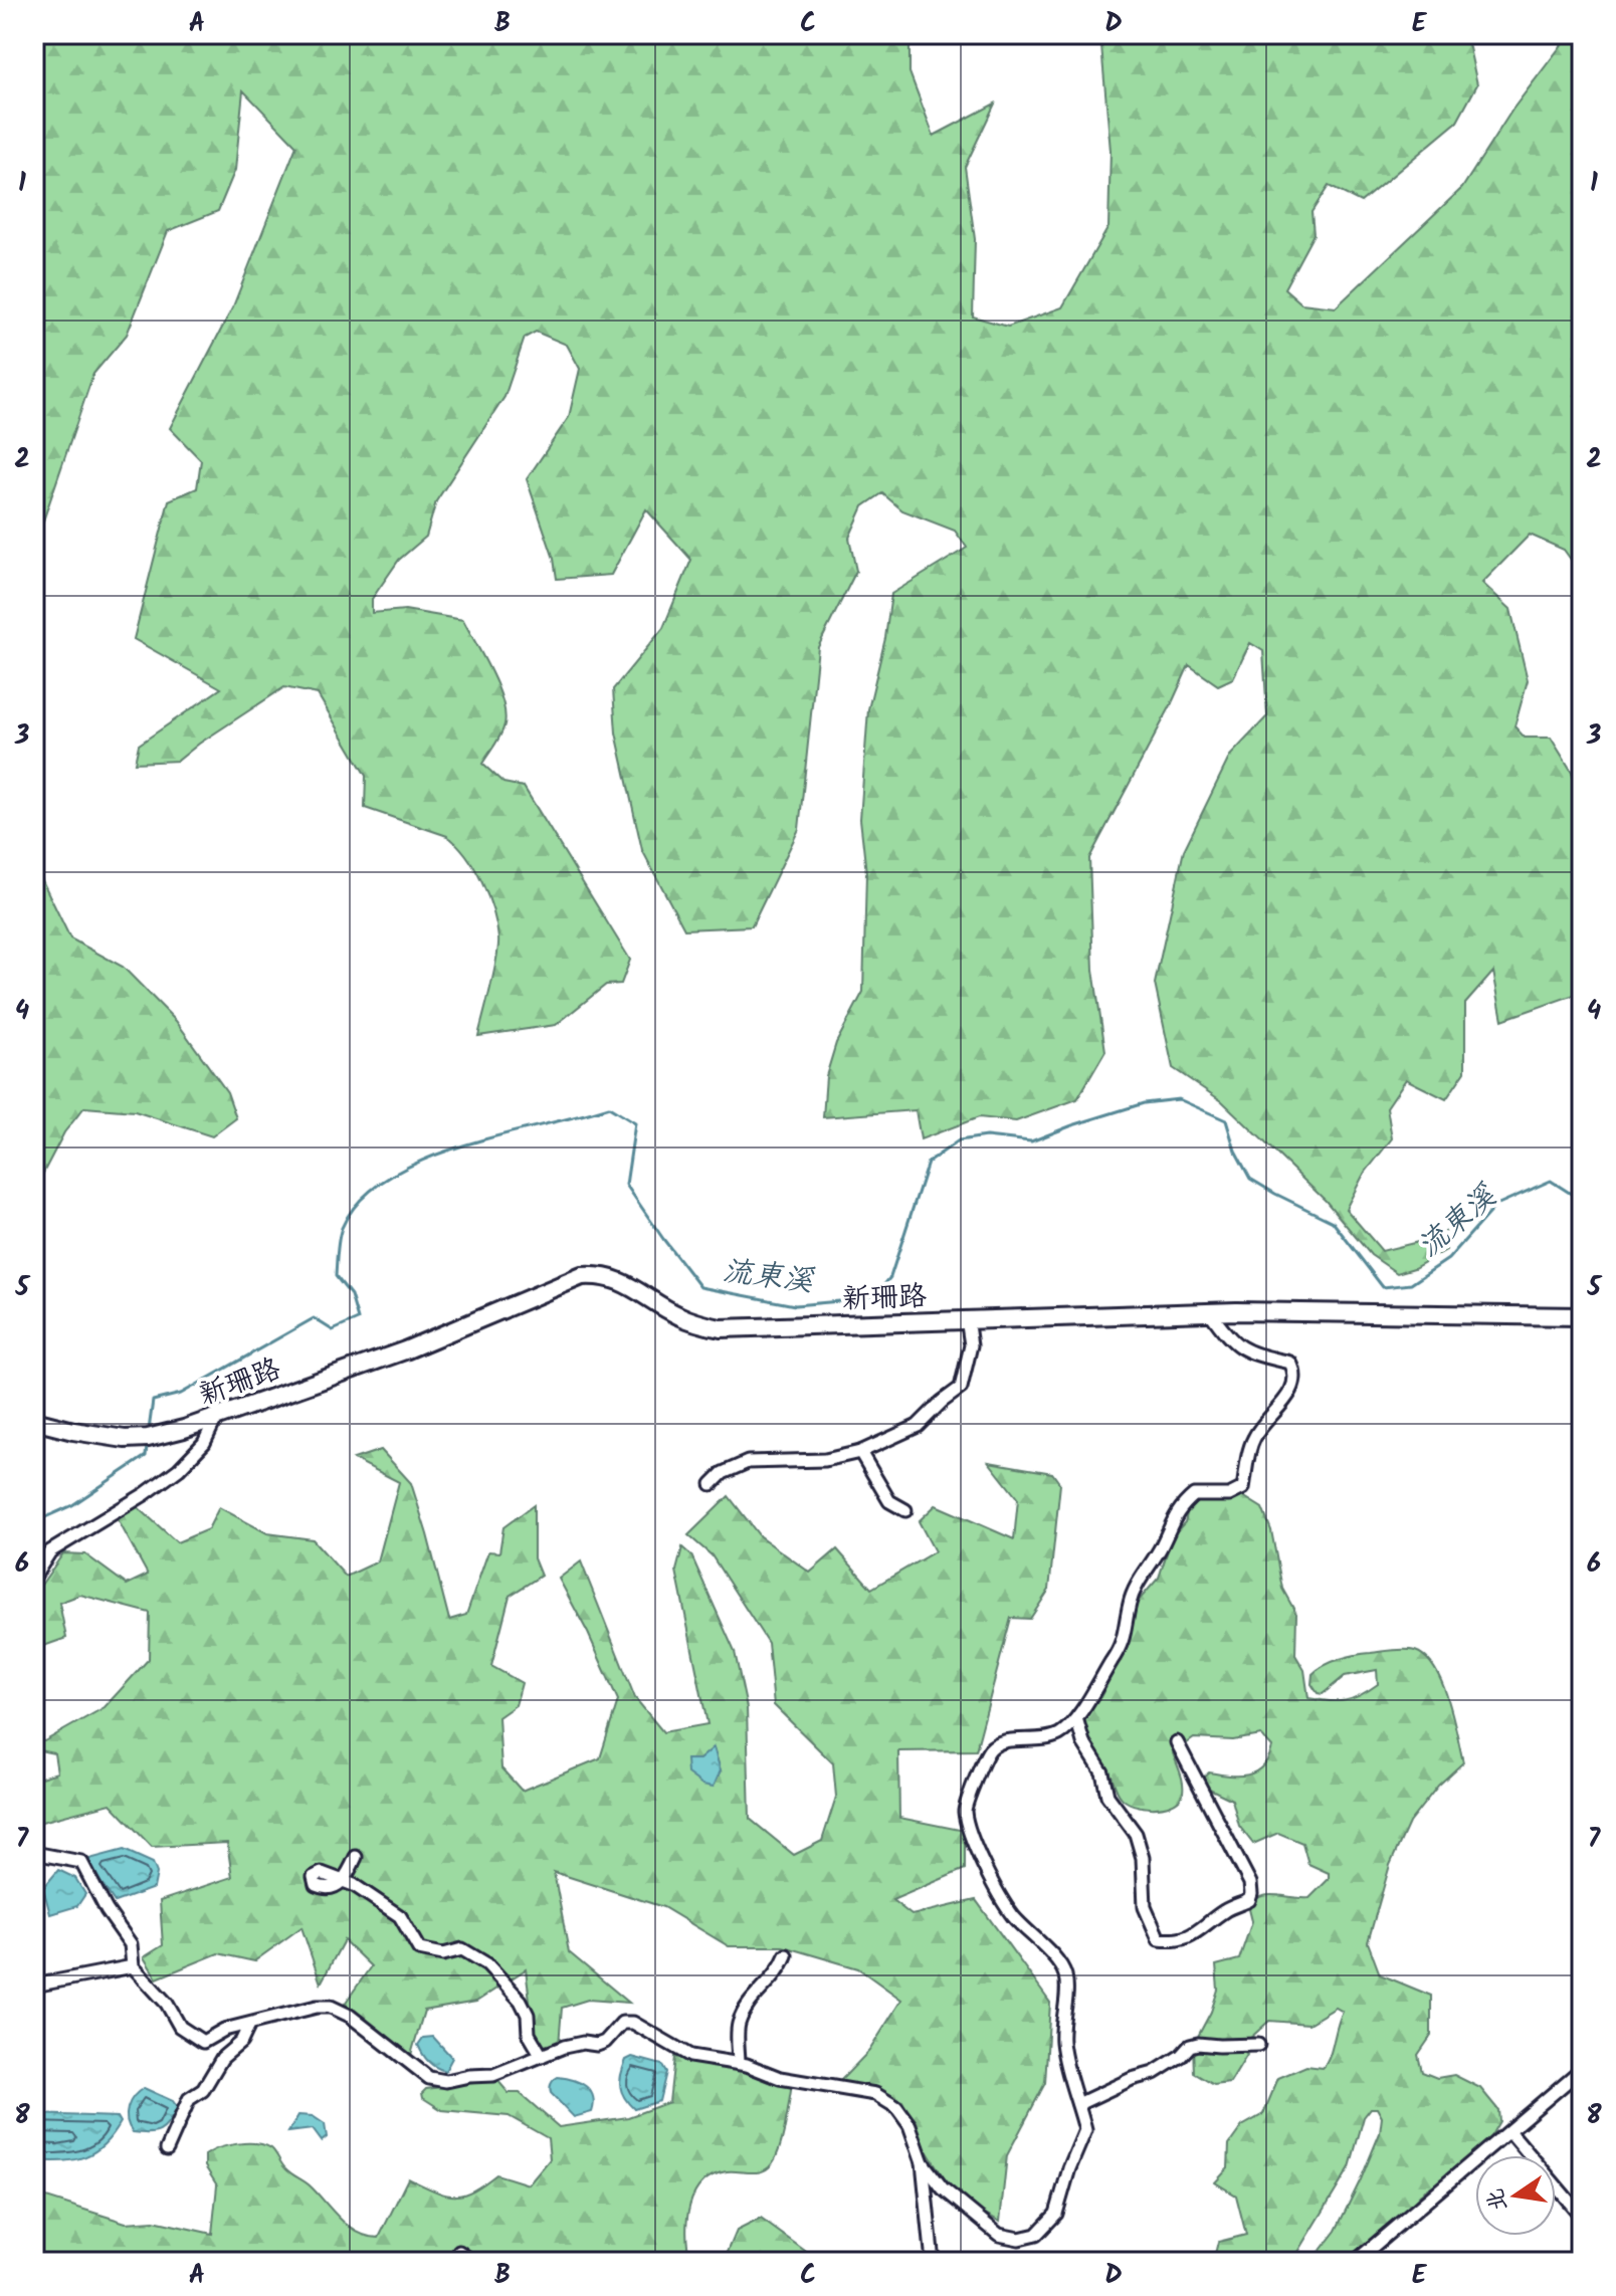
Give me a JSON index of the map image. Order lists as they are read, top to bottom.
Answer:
{
  "streets": {
    "street": ["新珊路"]
  },
  "water": ["流東溪"],
  "north": "left",
  "grid": {
    "columns": [
      "A",
      "B",
      "C",
      "D",
      "E"
    ],
    "rows": [
      "1",
      "2",
      "3",
      "4",
      "5",
      "6",
      "7",
      "8"
    ]
  }
}
